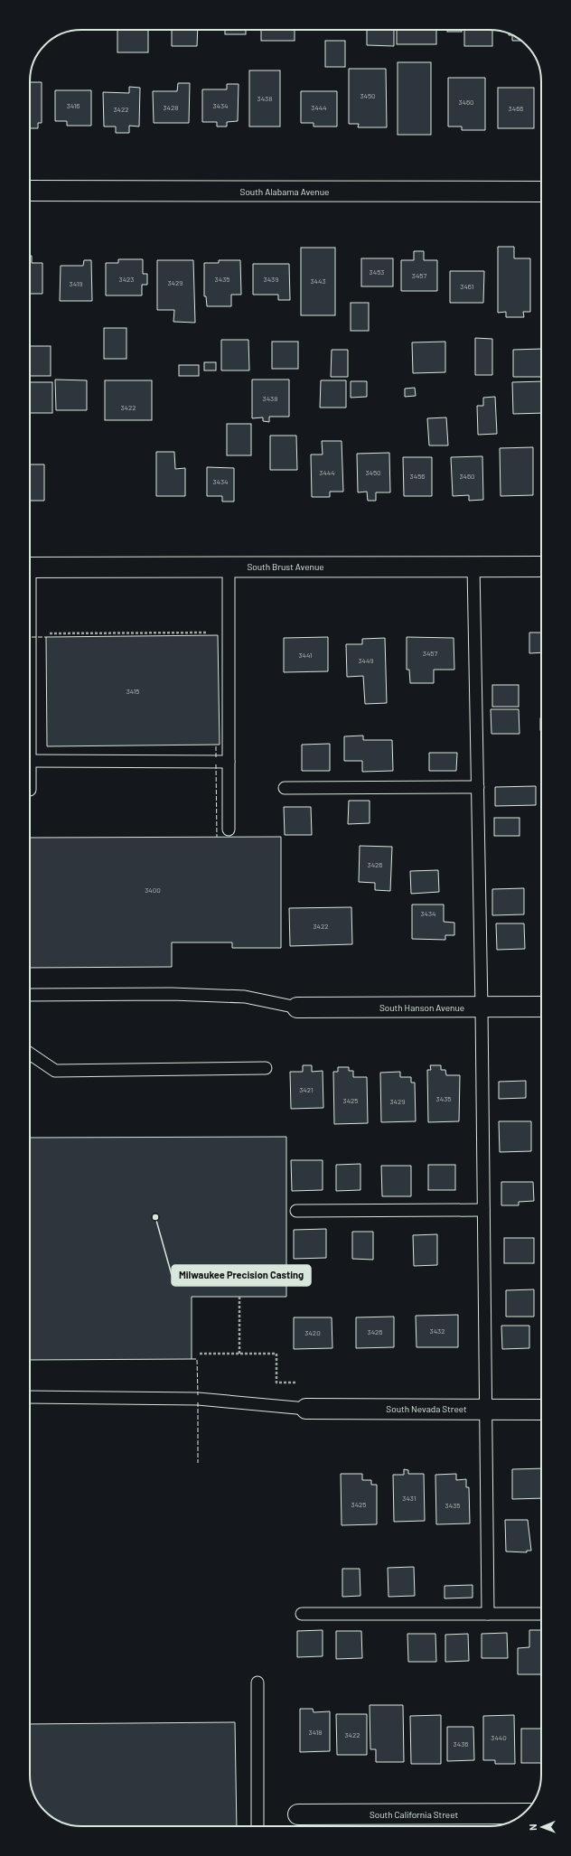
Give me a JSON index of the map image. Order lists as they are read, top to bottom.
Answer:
{
  "streets": {
    "street": [
      "South Alabama Avenue",
      "South Brust Avenue",
      "South Hanson Avenue",
      "South Nevada Street",
      "South California Street"
    ]
  },
  "places": ["Milwaukee Precision Casting"],
  "house_numbers": [
    "3450",
    "3438",
    "3460",
    "3416",
    "3434",
    "3428",
    "3444",
    "3466",
    "3422",
    "3453",
    "3457",
    "3423",
    "3435",
    "3439",
    "3443",
    "3429",
    "3419",
    "3461",
    "3438",
    "3422",
    "3444",
    "3450",
    "3456",
    "3460",
    "3434",
    "3457",
    "3441",
    "3449",
    "3415",
    "3426",
    "3400",
    "3434",
    "3422",
    "3421",
    "3435",
    "3425",
    "3429",
    "3432",
    "3426",
    "3420",
    "3431",
    "3425",
    "3435",
    "3418",
    "3422",
    "3440",
    "3436"
  ],
  "north": "left"
}
